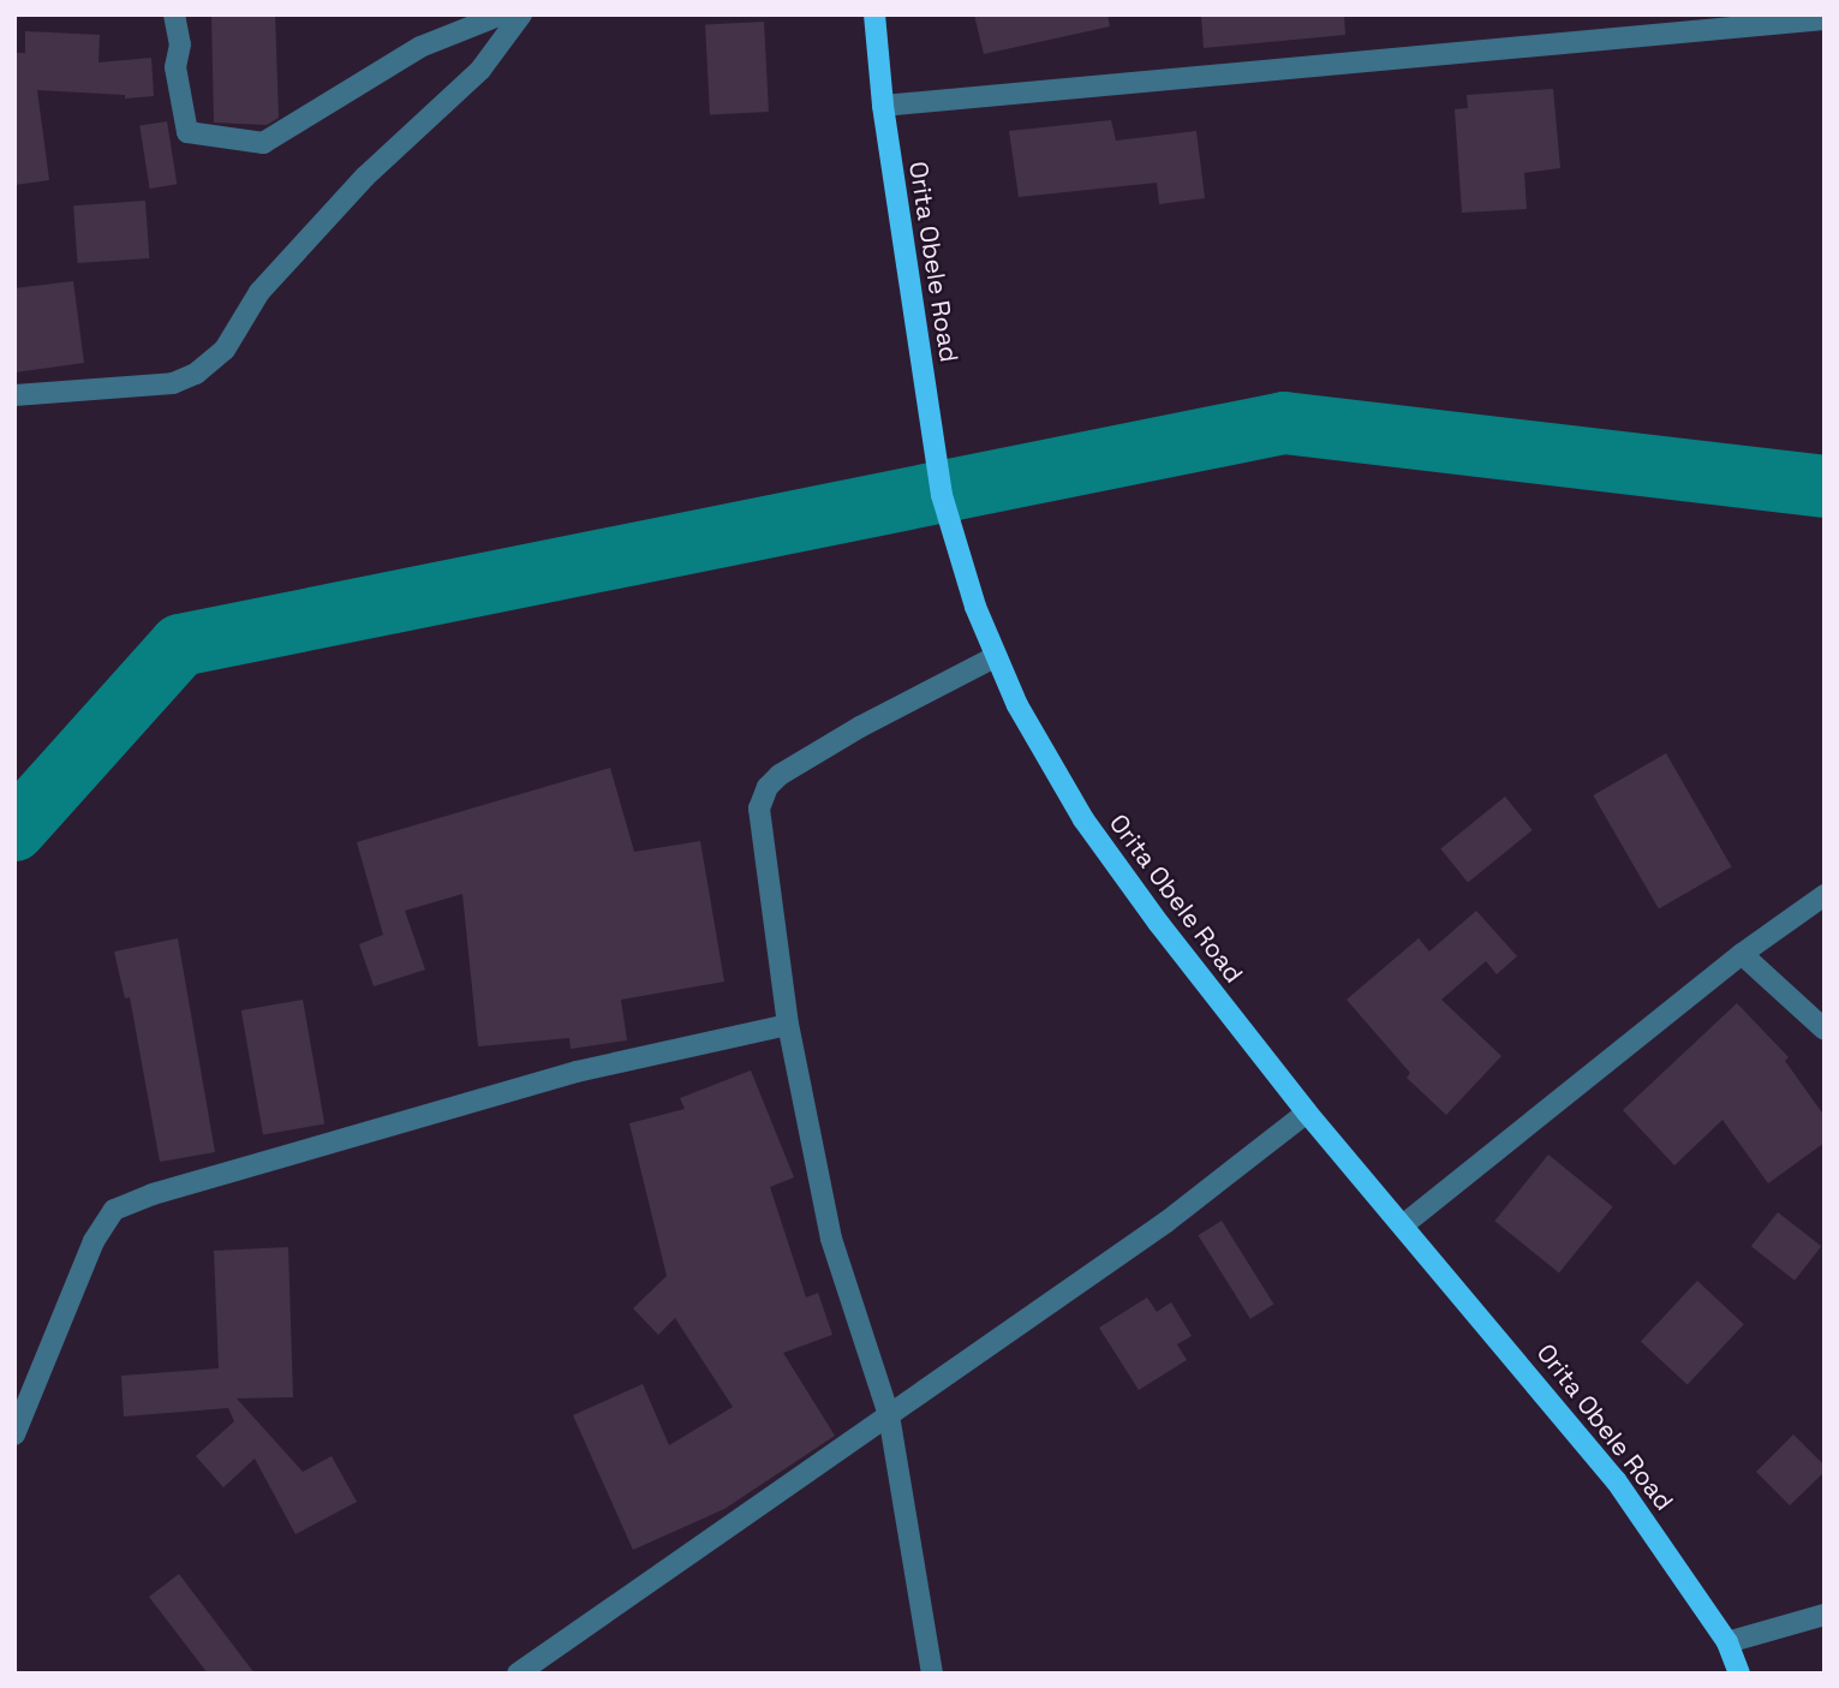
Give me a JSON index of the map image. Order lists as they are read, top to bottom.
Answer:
{
  "streets": {
    "main road": ["Orita Obele Road"]
  }
}
